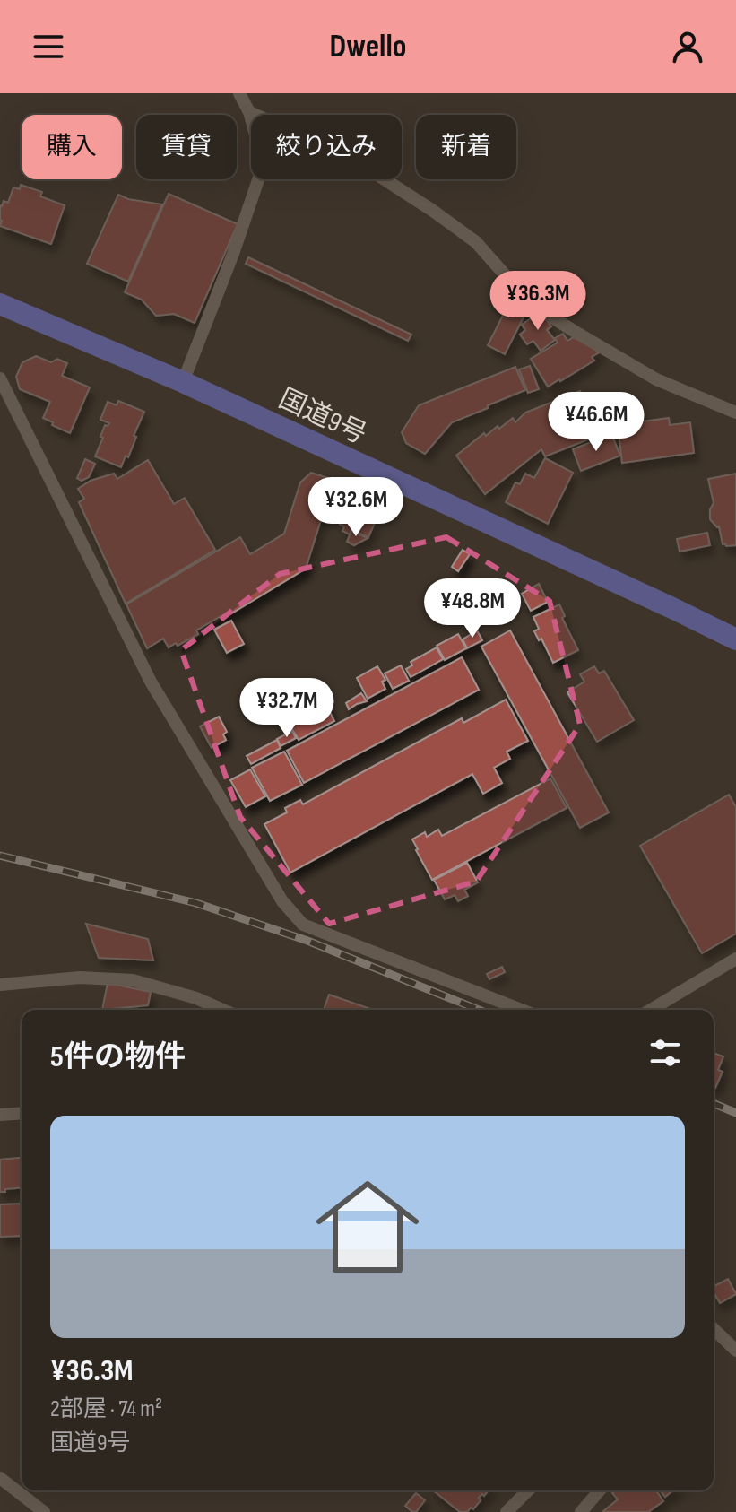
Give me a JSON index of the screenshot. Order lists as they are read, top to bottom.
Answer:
{
  "streets": {
    "highway": ["国道9号"]
  },
  "page": {
    "header": "Dwello",
    "chip": [
      "購入",
      "賃貸",
      "絞り込み",
      "新着"
    ],
    "price": [
      "¥36.3M",
      "¥46.6M",
      "¥32.6M",
      "¥48.8M",
      "¥32.7M"
    ],
    "heading": "5件の物件",
    "list": [
      {
        "name": "¥36.3M",
        "note": "2部屋 · 74 m² · 国道9号"
      }
    ]
  }
}
